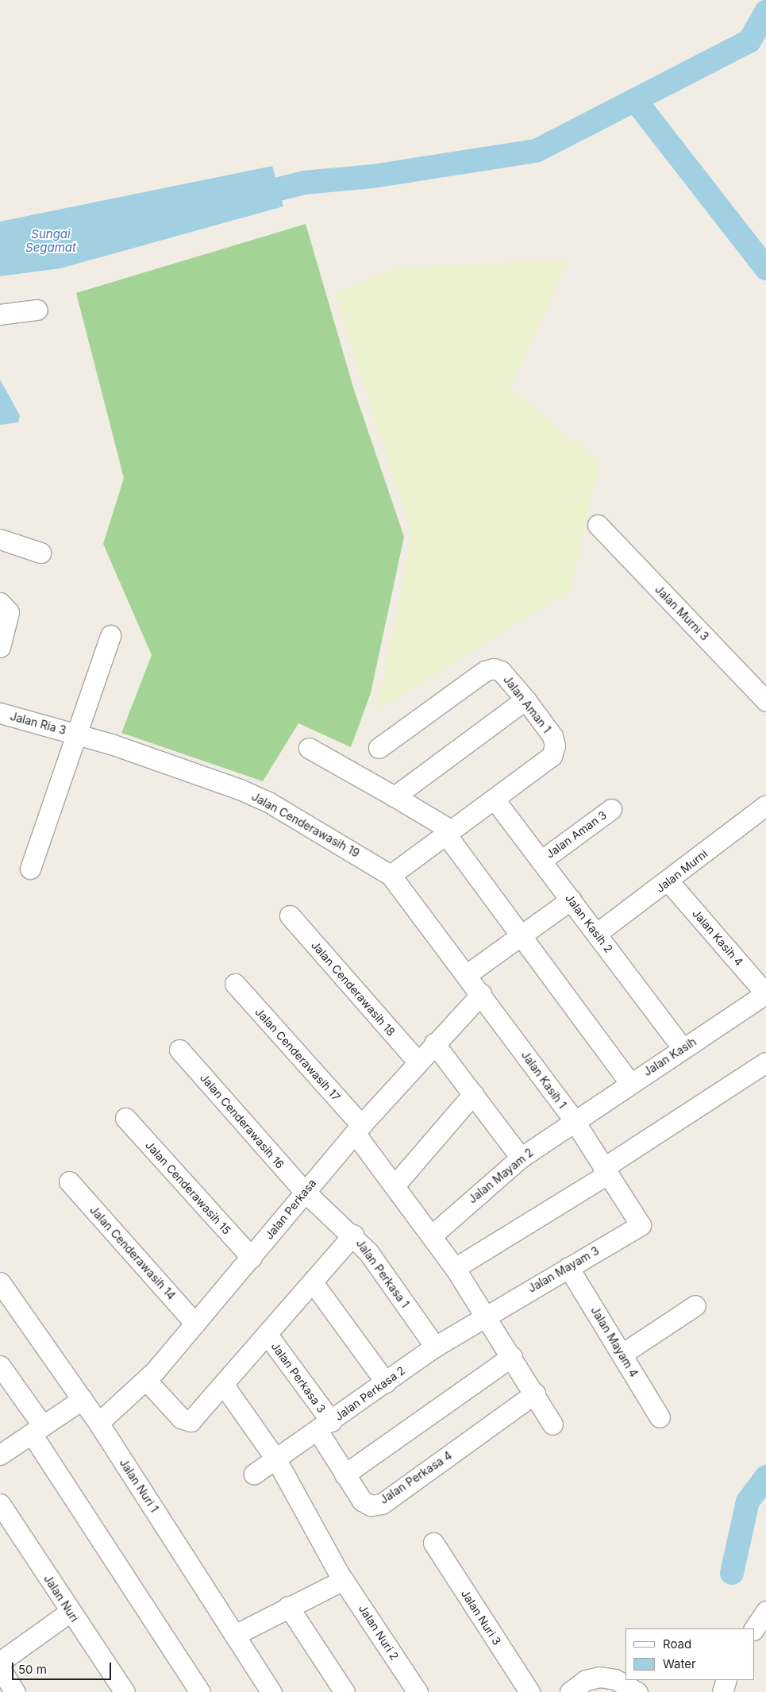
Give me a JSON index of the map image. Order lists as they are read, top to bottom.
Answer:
{
  "streets": {
    "street": [
      "Jalan Murni 3",
      "Jalan Aman 1",
      "Jalan Ria 3",
      "Jalan Cenderawasih 19",
      "Jalan Aman 3",
      "Jalan Murni",
      "Jalan Kasih 2",
      "Jalan Kasih 4",
      "Jalan Cenderawasih 18",
      "Jalan Cenderawasih 17",
      "Jalan Kasih",
      "Jalan Kasih 1",
      "Jalan Cenderawasih 16",
      "Jalan Mayam 2",
      "Jalan Cenderawasih 15",
      "Jalan Perkasa",
      "Jalan Cenderawasih 14",
      "Jalan Mayam 3",
      "Jalan Perkasa 1",
      "Jalan Mayam 4",
      "Jalan Perkasa 3",
      "Jalan Perkasa 2",
      "Jalan Perkasa 4",
      "Jalan Nuri 1",
      "Jalan Nuri",
      "Jalan Nuri 3",
      "Jalan Nuri 2"
    ]
  },
  "crossings": [
    ["Jalan Aman 1", "Jalan Cenderawasih 19"],
    ["Jalan Aman 1", "Jalan Kasih 2"],
    ["Jalan Ria 3", "Jalan Cenderawasih 19"],
    ["Jalan Cenderawasih 19", "Jalan Kasih 1"],
    ["Jalan Cenderawasih 19", "Jalan Perkasa"],
    ["Jalan Aman 3", "Jalan Kasih 2"],
    ["Jalan Murni", "Jalan Kasih 2"],
    ["Jalan Murni", "Jalan Kasih 4"],
    ["Jalan Kasih 2", "Jalan Kasih"],
    ["Jalan Kasih 4", "Jalan Kasih"],
    ["Jalan Cenderawasih 18", "Jalan Perkasa"],
    ["Jalan Cenderawasih 17", "Jalan Mayam 2"],
    ["Jalan Cenderawasih 17", "Jalan Perkasa"],
    ["Jalan Cenderawasih 17", "Jalan Mayam 3"],
    ["Jalan Cenderawasih 17", "Jalan Perkasa 2"],
    ["Jalan Cenderawasih 17", "Jalan Perkasa 4"],
    ["Jalan Kasih", "Jalan Kasih 1"],
    ["Jalan Kasih", "Jalan Mayam 2"],
    ["Jalan Kasih 1", "Jalan Mayam 2"],
    ["Jalan Kasih 1", "Jalan Perkasa"],
    ["Jalan Kasih 1", "Jalan Mayam 3"],
    ["Jalan Cenderawasih 16", "Jalan Perkasa"],
    ["Jalan Cenderawasih 16", "Jalan Perkasa 1"],
    ["Jalan Cenderawasih 15", "Jalan Perkasa"],
    ["Jalan Perkasa", "Jalan Cenderawasih 14"],
    ["Jalan Perkasa", "Jalan Perkasa 1"],
    ["Jalan Perkasa", "Jalan Nuri 1"],
    ["Jalan Mayam 3", "Jalan Mayam 4"],
    ["Jalan Mayam 3", "Jalan Perkasa 2"],
    ["Jalan Perkasa 1", "Jalan Perkasa 2"],
    ["Jalan Perkasa 3", "Jalan Perkasa 2"],
    ["Jalan Perkasa 3", "Jalan Perkasa 4"],
    ["Jalan Perkasa 2", "Jalan Perkasa 4"],
    ["Jalan Perkasa 2", "Jalan Nuri 2"]
  ],
  "water": ["Sungai Segamat"],
  "legend": ["Road", "Water"],
  "scale_bar": "50 m"
}
